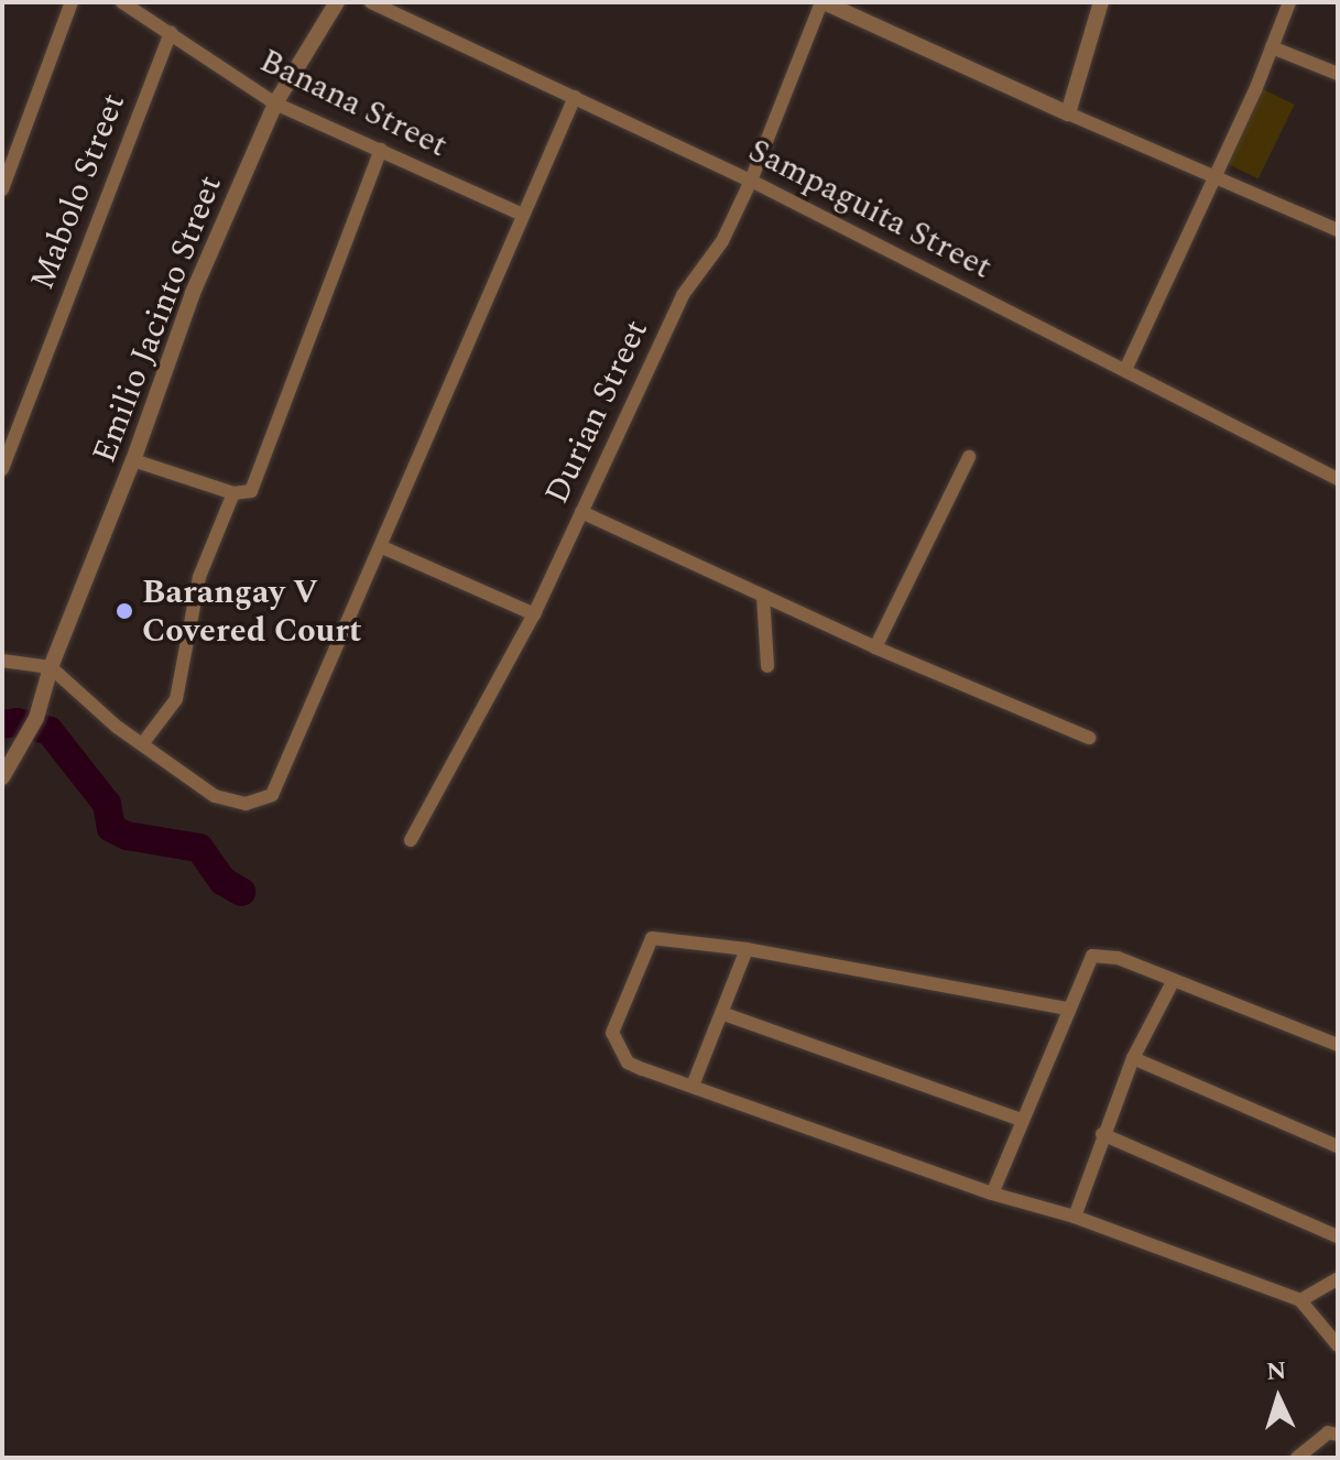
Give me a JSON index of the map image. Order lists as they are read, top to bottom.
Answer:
{
  "streets": {
    "street": [
      "Banana Street",
      "Mabolo Street",
      "Sampaguita Street",
      "Emilio Jacinto Street",
      "Durian Street"
    ]
  },
  "crossings": [
    ["Banana Street", "Mabolo Street"],
    ["Banana Street", "Emilio Jacinto Street"],
    ["Sampaguita Street", "Durian Street"]
  ],
  "places": ["Barangay V Covered Court"],
  "north": "top"
}
